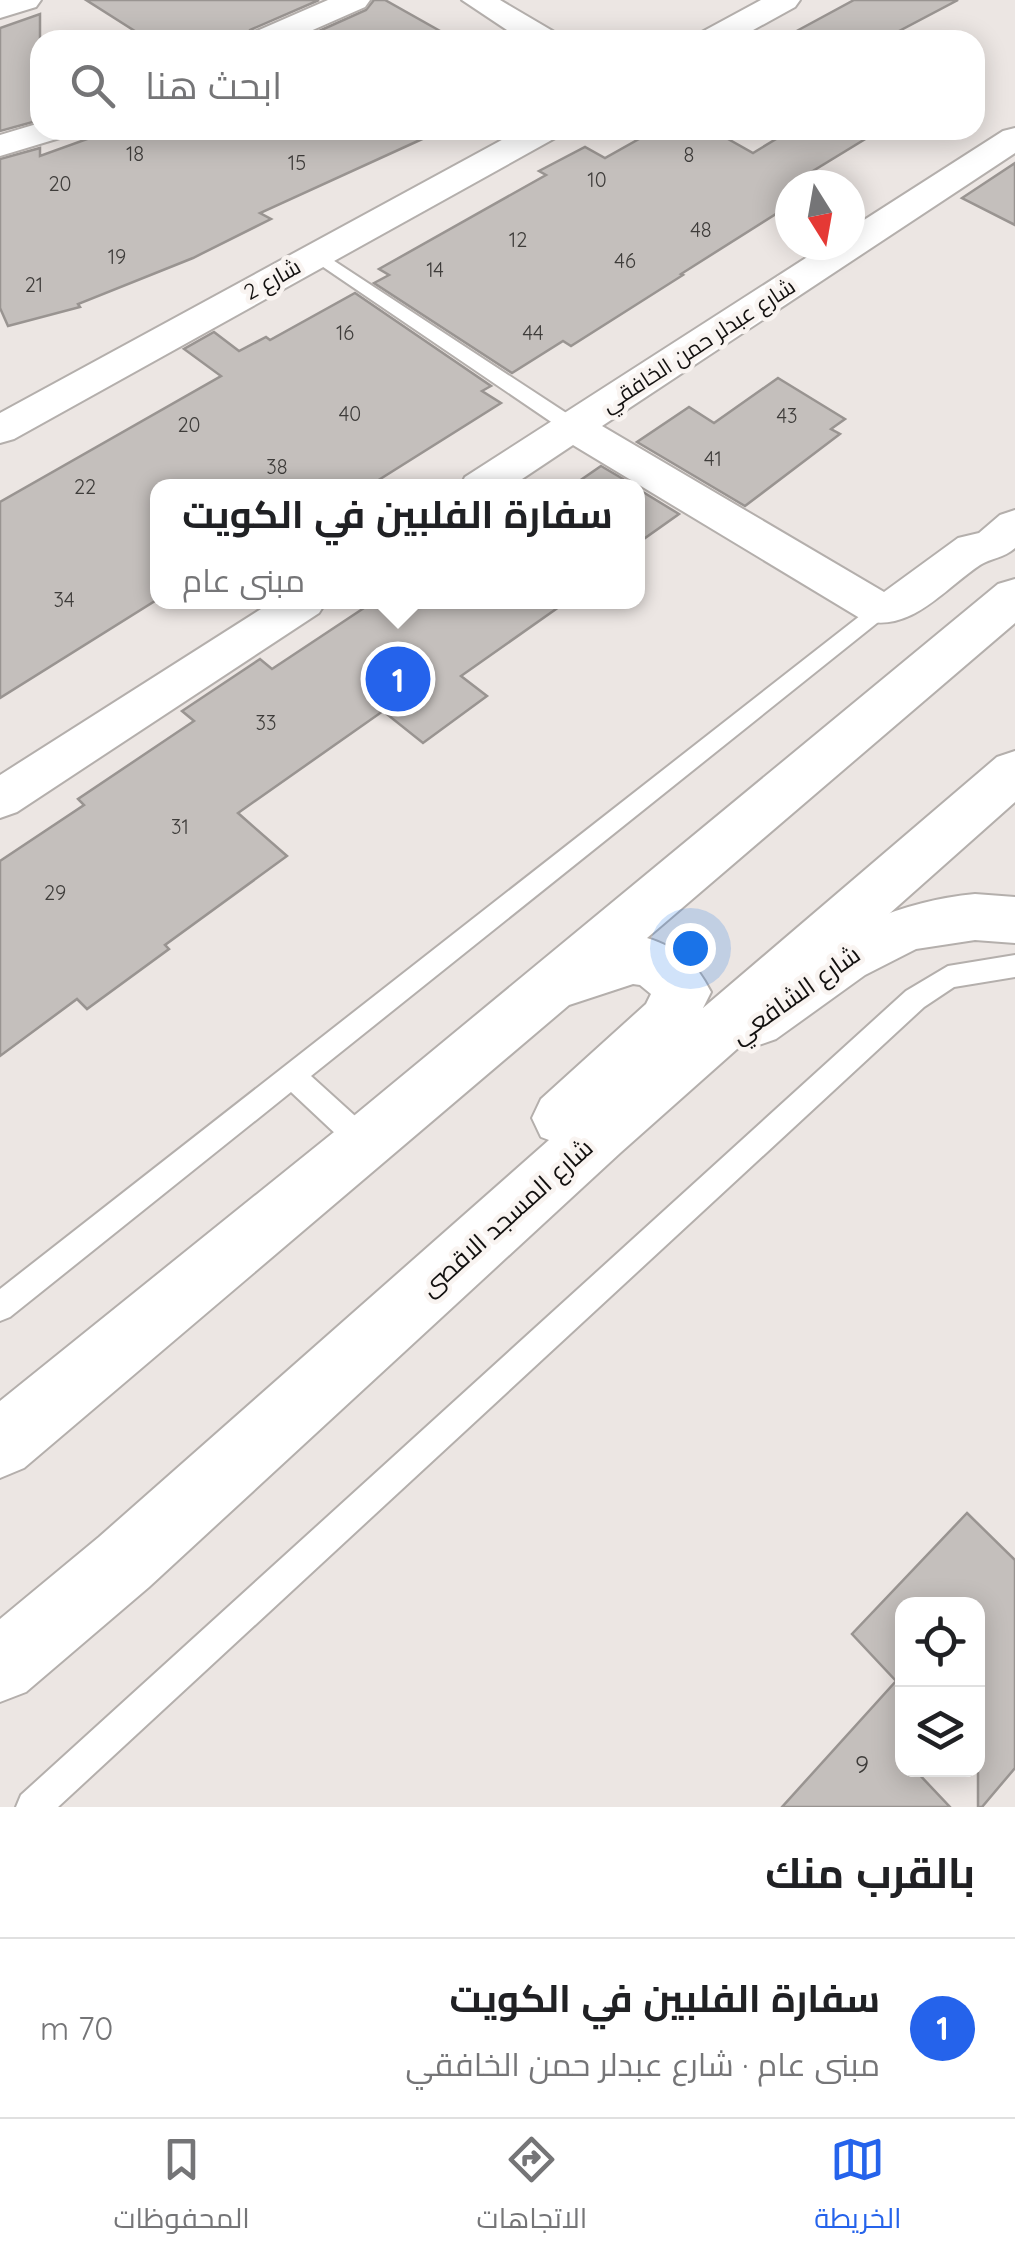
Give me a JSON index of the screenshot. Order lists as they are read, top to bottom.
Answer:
{
  "streets": {
    "main road": ["شارع الشافعي", "شارع المسجد الاقصى"],
    "street": ["شارع 2", "شارع عبدلر حمن الخافقي"]
  },
  "crossings": [
    ["شارع الشافعي", "شارع المسجد الاقصى"]
  ],
  "house_numbers": [
    "18",
    "8",
    "15",
    "10",
    "20",
    "48",
    "12",
    "19",
    "46",
    "14",
    "21",
    "16",
    "44",
    "40",
    "43",
    "20",
    "41",
    "38",
    "22",
    "34",
    "33",
    "31",
    "29",
    "9"
  ],
  "north": "bottom",
  "page": {
    "search": "ابحث هنا",
    "popup": ["سفارة الفلبين في الكويت", "مبنى عام"],
    "pins": "1",
    "heading": "بالقرب منك",
    "list": [
      {
        "mark": "1",
        "name": "سفارة الفلبين في الكويت",
        "note": "مبنى عام · شارع عبدلر حمن الخافقي",
        "value": "70 m"
      }
    ],
    "nav": ["الخريطة", "الاتجاهات", "المحفوظات"]
  }
}
